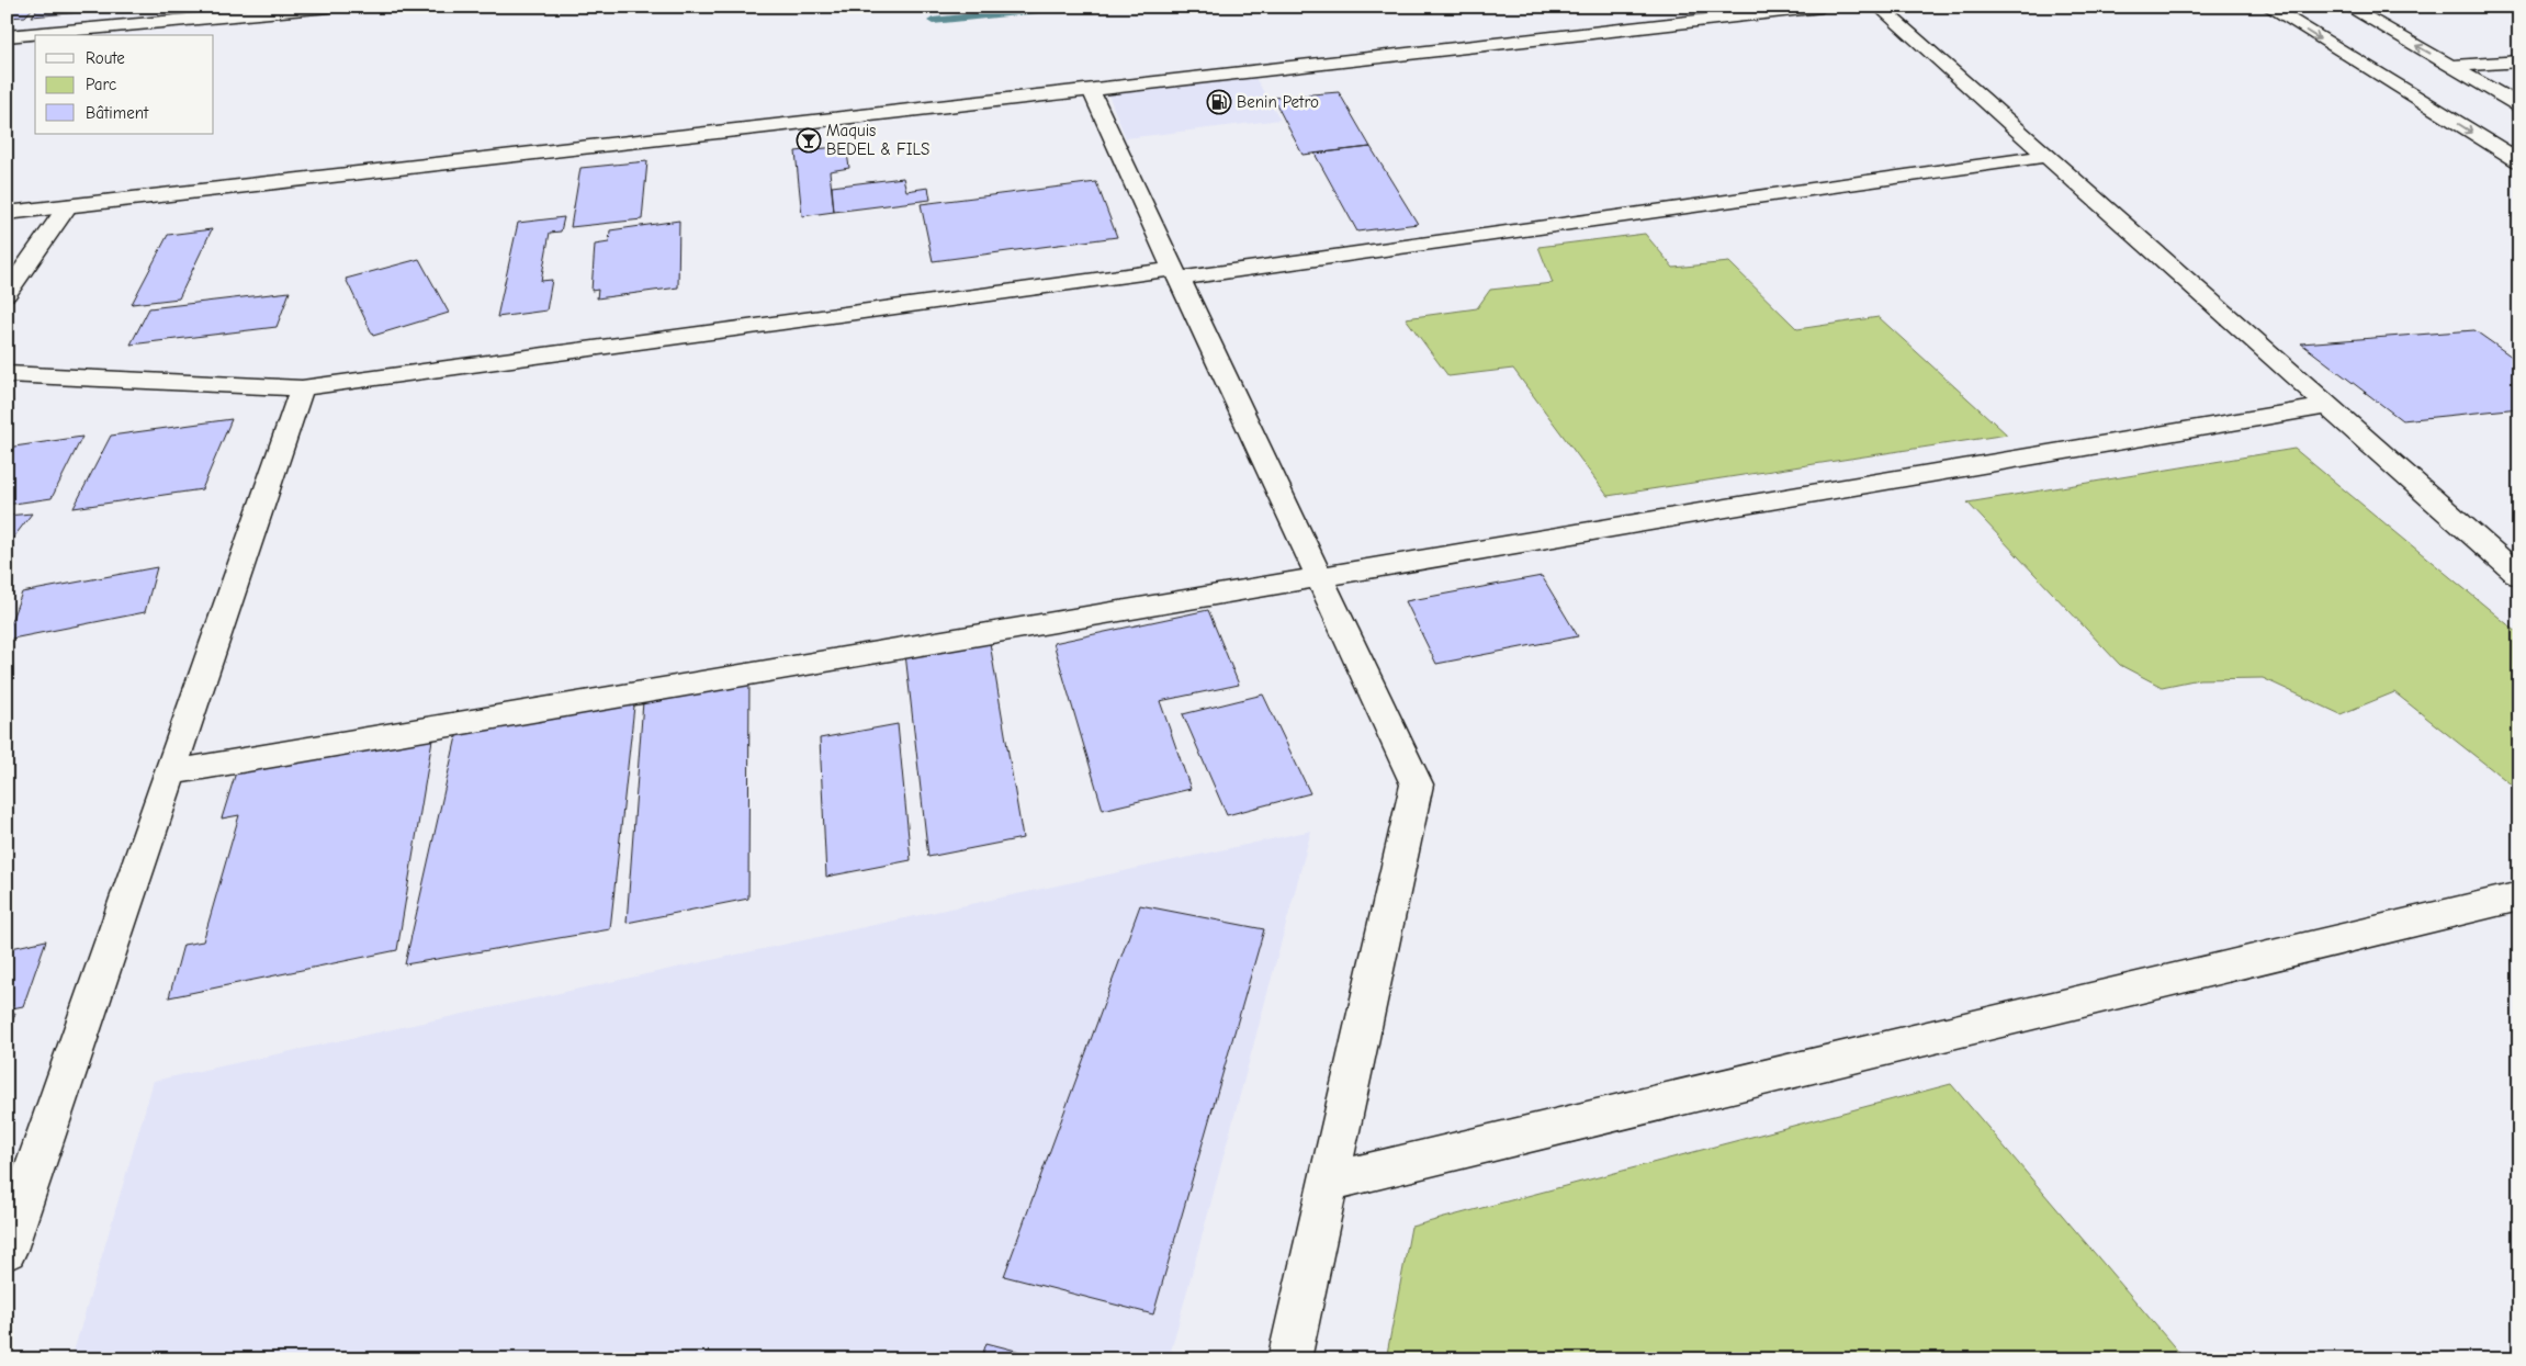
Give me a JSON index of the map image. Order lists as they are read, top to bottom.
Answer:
{
  "places": {
    "fuel station": ["Benin Petro"],
    "bar": ["Maquis BEDEL & FILS"]
  },
  "legend": ["Route", "Parc", "Bâtiment"]
}
